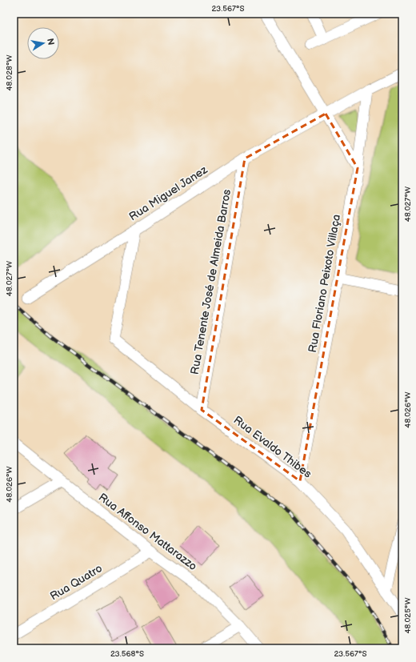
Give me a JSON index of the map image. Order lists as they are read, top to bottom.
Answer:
{
  "streets": {
    "street": [
      "Rua Miguel Janez",
      "Rua Tenente José de Almeida Barros",
      "Rua Floriano Peixoto Villaça",
      "Rua Evaldo Thibes",
      "Rua Affonso Mattarazzo",
      "Rua Quatro"
    ]
  },
  "crossings": [
    ["Rua Miguel Janez", "Rua Tenente José de Almeida Barros"],
    ["Rua Miguel Janez", "Rua Floriano Peixoto Villaça"],
    ["Rua Miguel Janez", "Rua Evaldo Thibes"],
    ["Rua Tenente José de Almeida Barros", "Rua Evaldo Thibes"],
    ["Rua Floriano Peixoto Villaça", "Rua Evaldo Thibes"],
    ["Rua Affonso Mattarazzo", "Rua Quatro"]
  ],
  "north": "right",
  "coordinates": [
    "23.567°S",
    "48.028°W",
    "48.027°W",
    "48.026°W",
    "48.025°W",
    "23.568°S"
  ]
}
